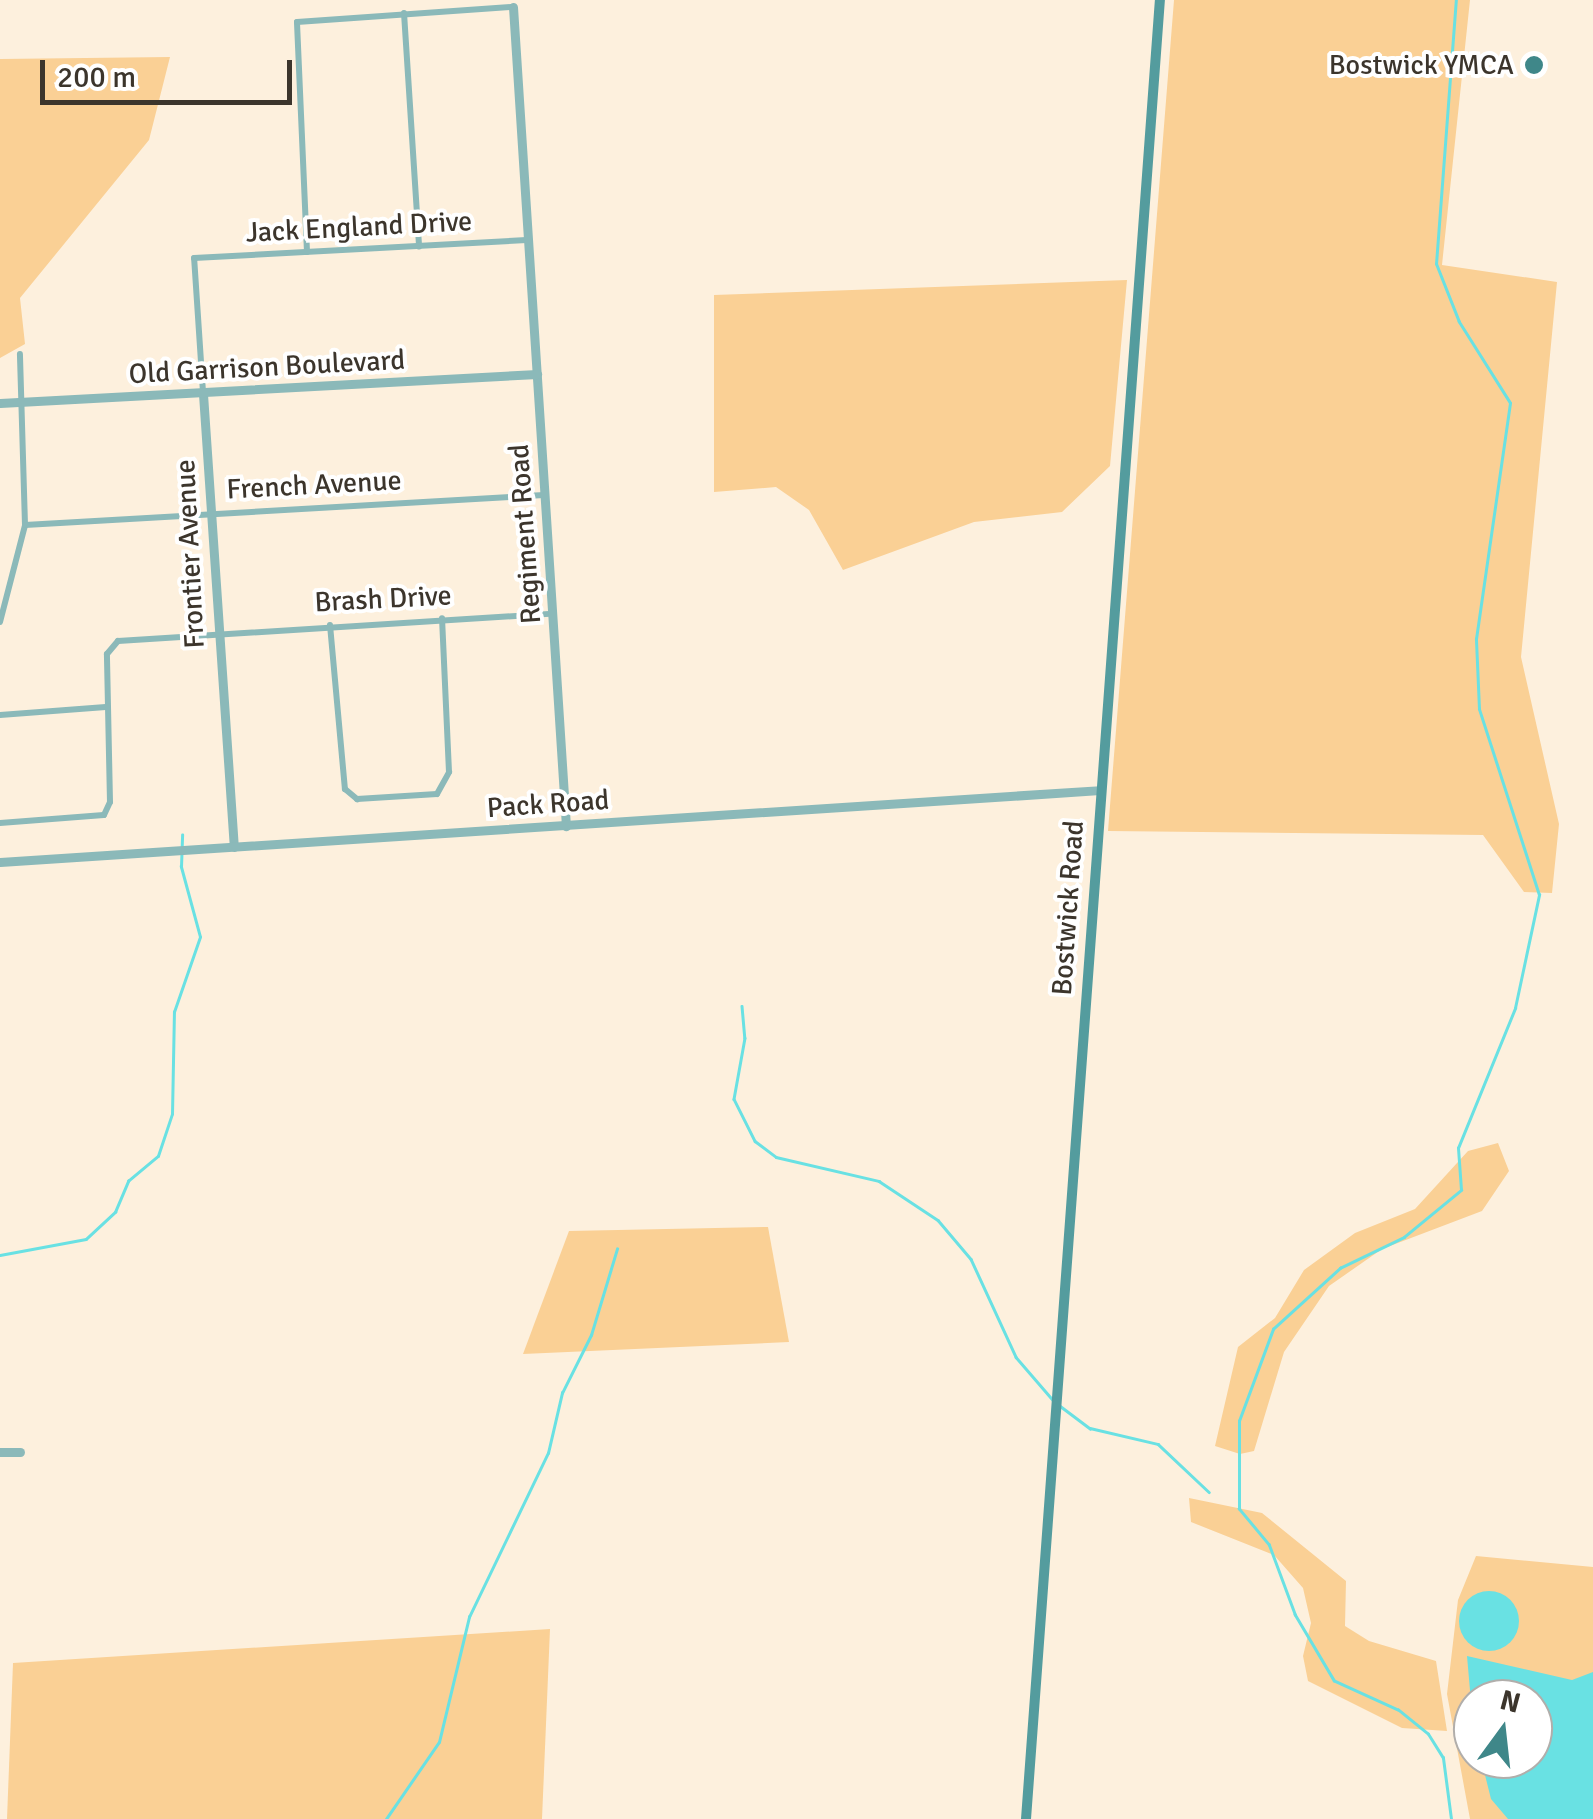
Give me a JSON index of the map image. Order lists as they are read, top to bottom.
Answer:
{
  "streets": {
    "main road": ["Bostwick Road"],
    "street": [
      "Jack England Drive",
      "Old Garrison Boulevard",
      "French Avenue",
      "Regiment Road",
      "Frontier Avenue",
      "Brash Drive",
      "Pack Road"
    ]
  },
  "crossings": [
    ["Jack England Drive", "Regiment Road"],
    ["Jack England Drive", "Frontier Avenue"],
    ["Old Garrison Boulevard", "Regiment Road"],
    ["Old Garrison Boulevard", "Frontier Avenue"],
    ["French Avenue", "Regiment Road"],
    ["French Avenue", "Frontier Avenue"],
    ["Regiment Road", "Brash Drive"],
    ["Regiment Road", "Pack Road"],
    ["Frontier Avenue", "Brash Drive"],
    ["Frontier Avenue", "Pack Road"],
    ["Pack Road", "Bostwick Road"]
  ],
  "places": ["Bostwick YMCA"],
  "scale_bar": "200 m",
  "north": "top"
}
